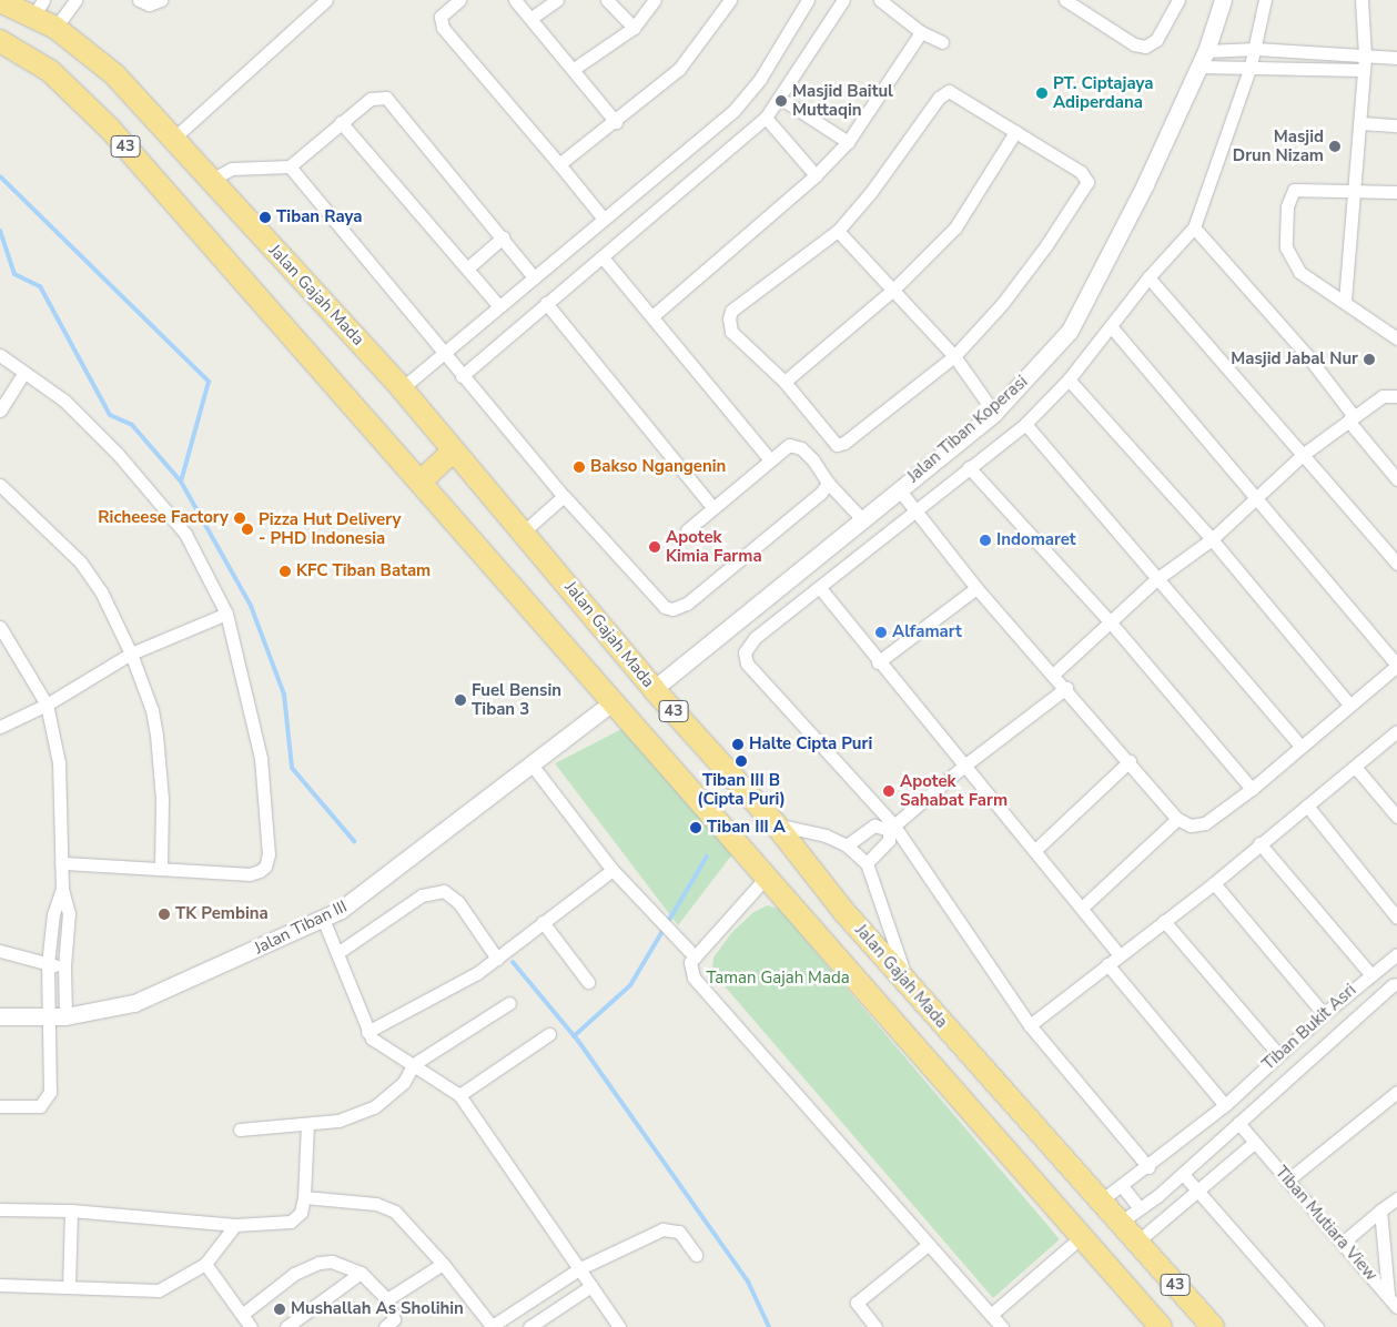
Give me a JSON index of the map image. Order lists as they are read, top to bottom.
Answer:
{
  "streets": {
    "highway": ["43", "Jalan Gajah Mada"],
    "street": [
      "Jalan Tiban Koperasi",
      "Jalan Tiban III",
      "Tiban Bukit Asri",
      "Tiban Mutiara View"
    ]
  },
  "crossings": [
    ["Jalan Gajah Mada", "Jalan Tiban Koperasi"],
    ["Jalan Gajah Mada", "Jalan Tiban III"],
    ["Jalan Gajah Mada", "Tiban Bukit Asri"]
  ],
  "parks": ["Taman Gajah Mada"],
  "places": [
    "PT. Ciptajaya Adiperdana",
    "Masjid Baitul Muttaqin",
    "Masjid Drun Nizam",
    "Tiban Raya",
    "Masjid Jabal Nur",
    "Bakso Ngangenin",
    "Richeese Factory",
    "Pizza Hut Delivery - PHD Indonesia",
    "Indomaret",
    "Apotek Kimia Farma",
    "KFC Tiban Batam",
    "Alfamart",
    "Fuel Bensin Tiban 3",
    "Halte Cipta Puri",
    "Tiban III B (Cipta Puri)",
    "Apotek Sahabat Farm",
    "Tiban III A",
    "TK Pembina",
    "Mushallah As Sholihin"
  ]
}
